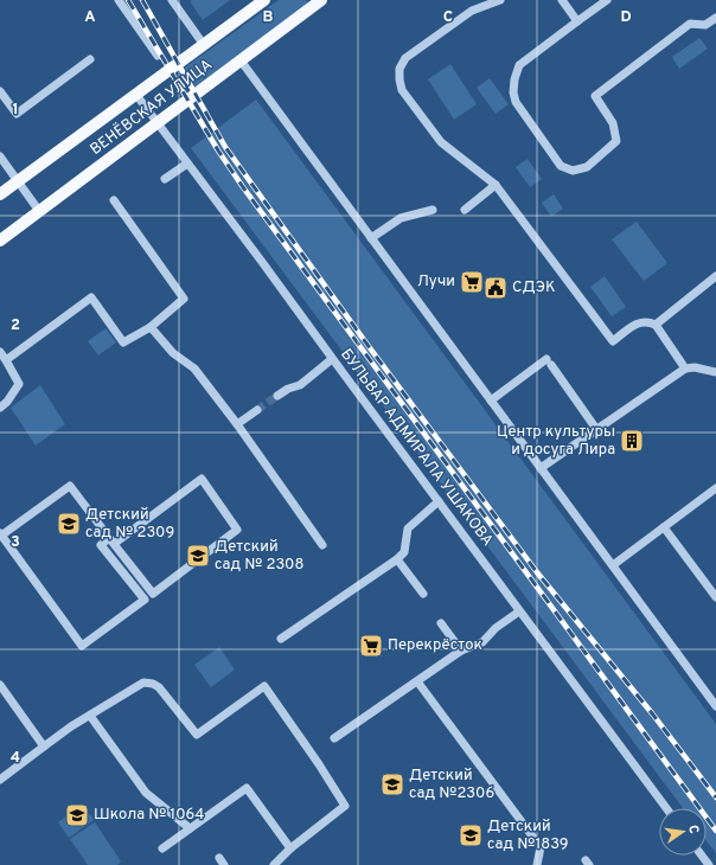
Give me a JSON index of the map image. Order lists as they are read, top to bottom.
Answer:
{
  "streets": {
    "main road": ["ВЕНЁВСКАЯ УЛИЦА"],
    "street": ["БУЛЬВАР АДМИРАЛА УШАКОВА"]
  },
  "crossings": [
    ["ВЕНЁВСКАЯ УЛИЦА", "БУЛЬВАР АДМИРАЛА УШАКОВА"]
  ],
  "places": {
    "supermarket": ["Лучи", "Перекрёсток"],
    "public building": ["СДЭК"],
    "building": ["Центр культуры и досуга Лира"],
    "school or university": [
      "Детский сад № 2309",
      "Детский сад № 2308",
      "Детский сад №2306",
      "Школа № 1064",
      "Детский сад №1839"
    ]
  },
  "north": "right",
  "grid": {
    "columns": [
      "A",
      "B",
      "C",
      "D"
    ],
    "rows": [
      "1",
      "2",
      "3",
      "4"
    ]
  }
}
